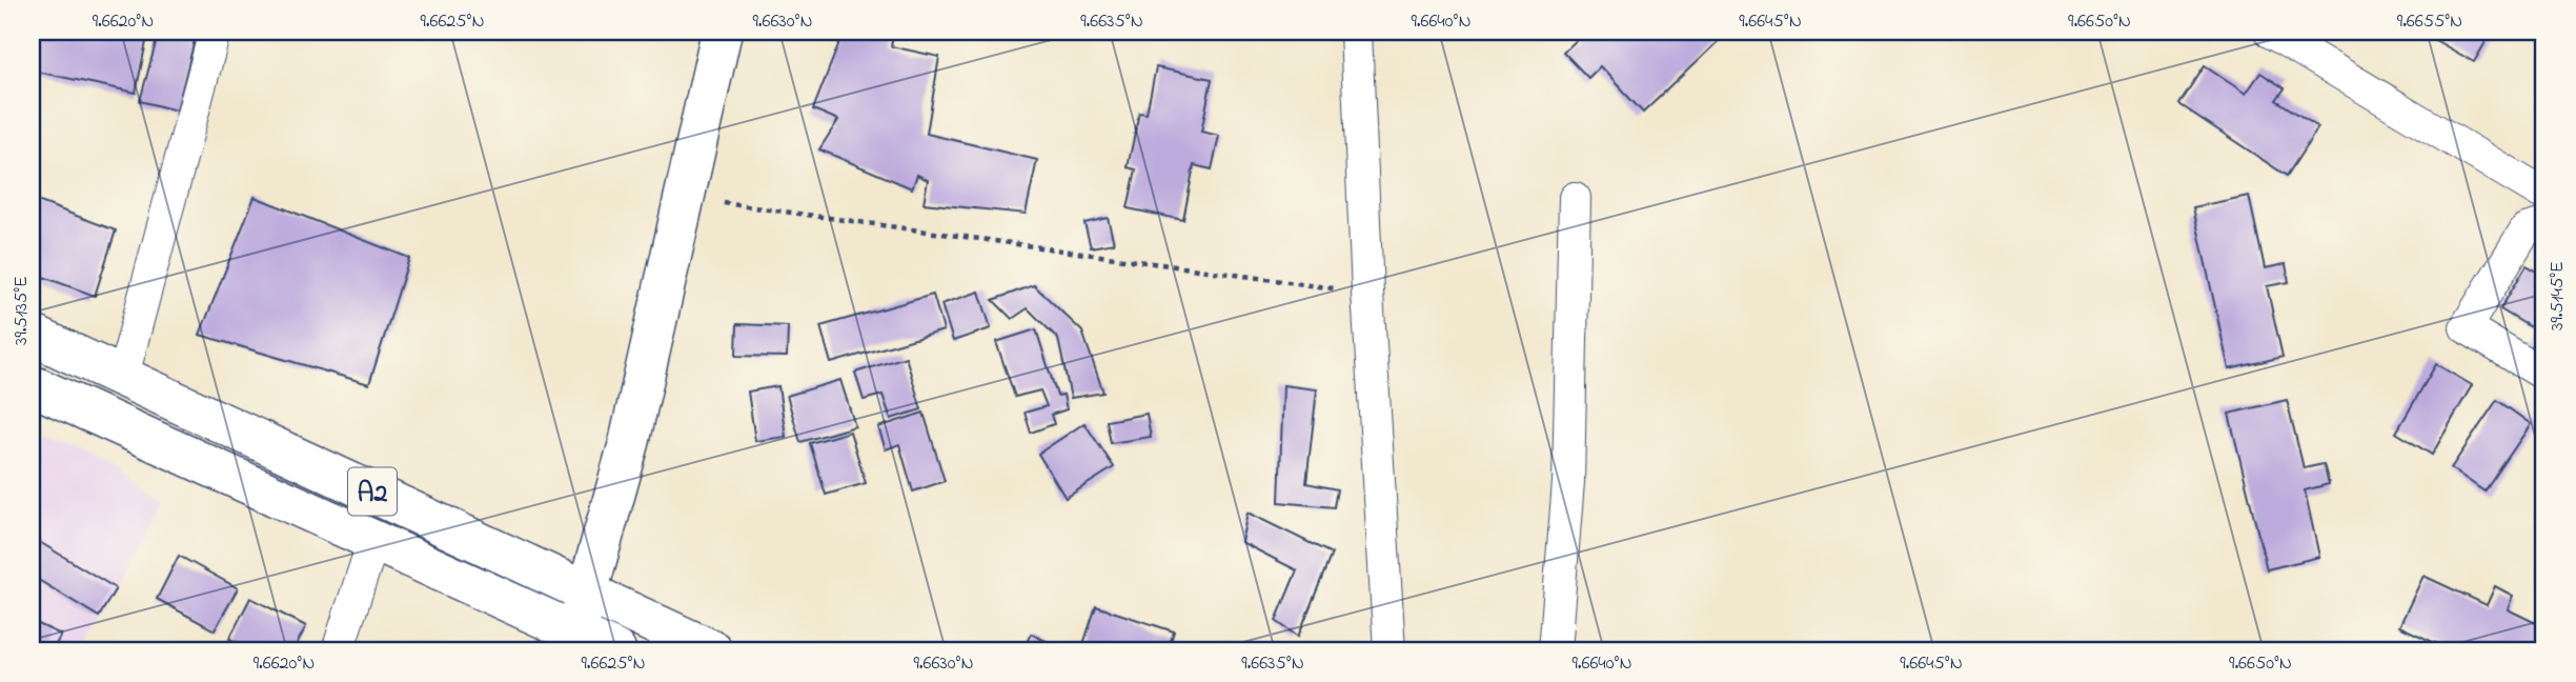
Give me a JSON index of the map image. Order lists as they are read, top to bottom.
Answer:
{
  "streets": {
    "main road": ["A2"]
  },
  "coordinates": [
    "9.6620°N",
    "9.6625°N",
    "9.6630°N",
    "9.6635°N",
    "9.6640°N",
    "9.6645°N",
    "9.6650°N",
    "9.6655°N",
    "39.5145°E",
    "39.5135°E"
  ]
}
